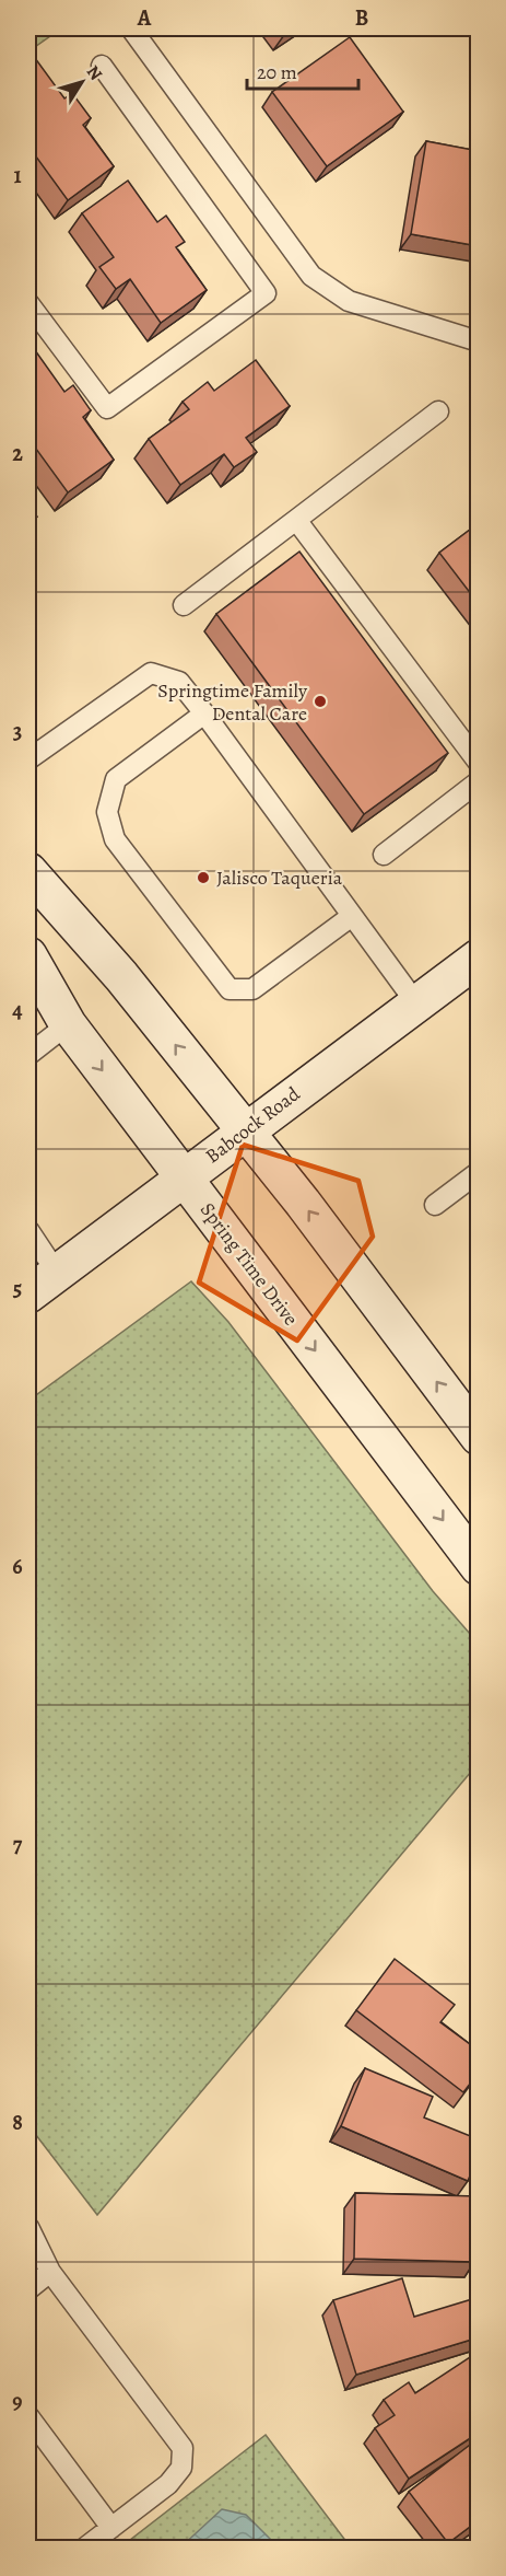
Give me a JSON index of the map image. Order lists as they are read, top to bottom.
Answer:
{
  "streets": {
    "street": ["Babcock Road", "Spring Time Drive"]
  },
  "crossings": [
    ["Babcock Road", "Spring Time Drive"]
  ],
  "places": ["Springtime Family Dental Care", "Jalisco Taqueria"],
  "scale_bar": "20 m",
  "north": "top right",
  "grid": {
    "columns": ["A", "B"],
    "rows": [
      "1",
      "2",
      "3",
      "4",
      "5",
      "6",
      "7",
      "8",
      "9"
    ]
  }
}
